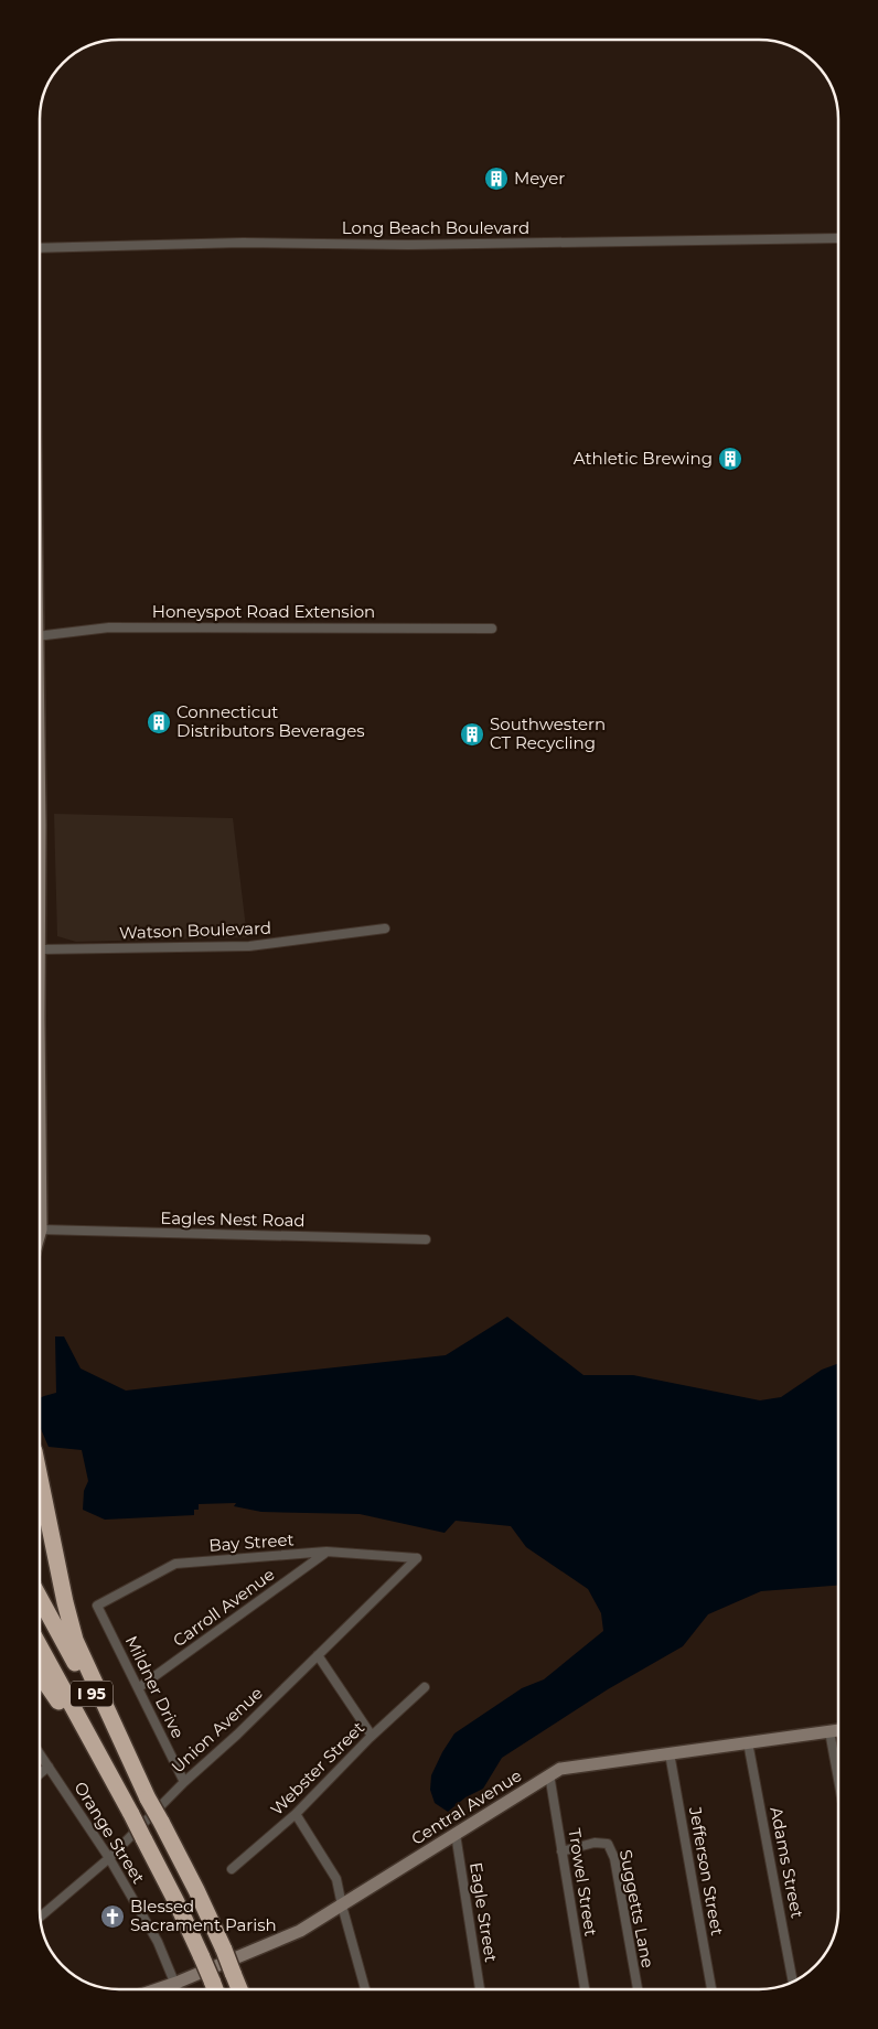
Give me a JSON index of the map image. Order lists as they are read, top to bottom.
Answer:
{
  "streets": {
    "highway": ["I 95"],
    "main road": ["Central Avenue"],
    "street": [
      "Long Beach Boulevard",
      "Honeyspot Road Extension",
      "Watson Boulevard",
      "Eagles Nest Road",
      "Bay Street",
      "Carroll Avenue",
      "Mildner Drive",
      "Union Avenue",
      "Webster Street",
      "Orange Street",
      "Adams Street",
      "Jefferson Street",
      "Trowel Street",
      "Suggetts Lane",
      "Eagle Street"
    ]
  },
  "crossings": [
    ["Bay Street", "Carroll Avenue"],
    ["Bay Street", "Mildner Drive"],
    ["Bay Street", "Union Avenue"],
    ["Carroll Avenue", "Mildner Drive"],
    ["Mildner Drive", "Union Avenue"],
    ["Union Avenue", "Orange Street"],
    ["Central Avenue", "Orange Street"],
    ["Central Avenue", "Adams Street"],
    ["Central Avenue", "Jefferson Street"],
    ["Central Avenue", "Trowel Street"],
    ["Central Avenue", "Eagle Street"],
    ["Trowel Street", "Suggetts Lane"]
  ],
  "places": {
    "building": [
      "Meyer",
      "Athletic Brewing",
      "Connecticut Distributors Beverages",
      "Southwestern CT Recycling"
    ],
    "church": ["Blessed Sacrament Parish"]
  }
}
